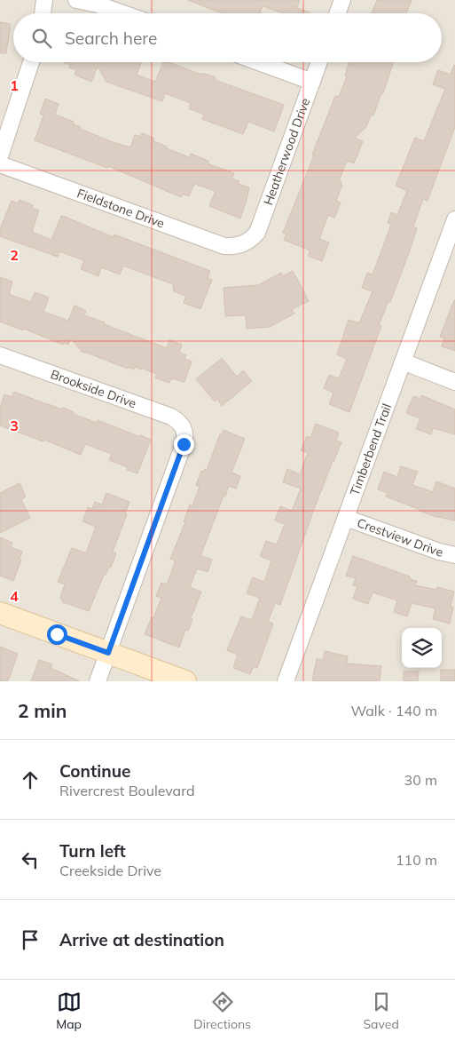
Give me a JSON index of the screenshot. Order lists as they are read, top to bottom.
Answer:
{
  "streets": {
    "street": [
      "Heatherwood Drive",
      "Fieldstone Drive",
      "Brookside Drive",
      "Timberbend Trail",
      "Crestview Drive"
    ]
  },
  "crossings": [
    ["Heatherwood Drive", "Fieldstone Drive"],
    ["Timberbend Trail", "Crestview Drive"]
  ],
  "page": {
    "search": "Search here",
    "heading": ["2 min", "Walk · 140 m"],
    "list": [
      ["Continue", "Rivercrest Boulevard", "30 m"],
      ["Turn left", "Creekside Drive", "110 m"],
      "Arrive at destination"
    ],
    "nav": ["Map", "Directions", "Saved"]
  },
  "grid": {
    "rows": [
      "1",
      "2",
      "3",
      "4"
    ]
  }
}
